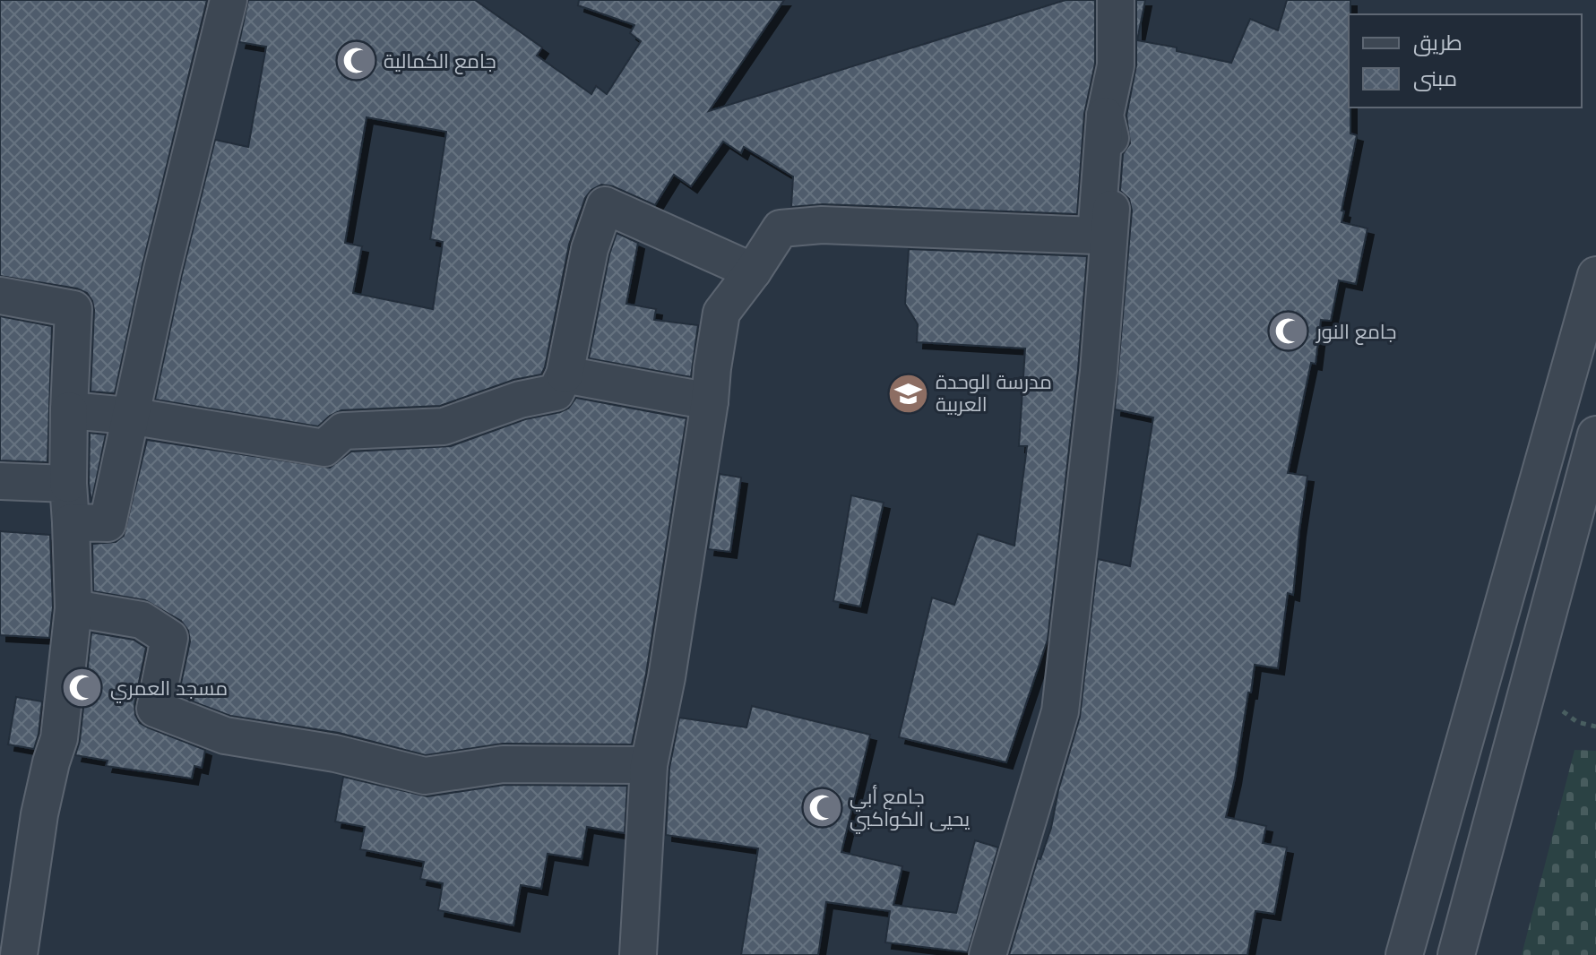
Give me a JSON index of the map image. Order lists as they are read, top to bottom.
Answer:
{
  "places": {
    "mosque": [
      "جامع الكمالية",
      "جامع النور",
      "مسجد العمري",
      "جامع أبي يحيى الكواكبي"
    ],
    "school or university": ["مدرسة الوحدة العربية"]
  },
  "legend": ["طريق", "مبنى"]
}
